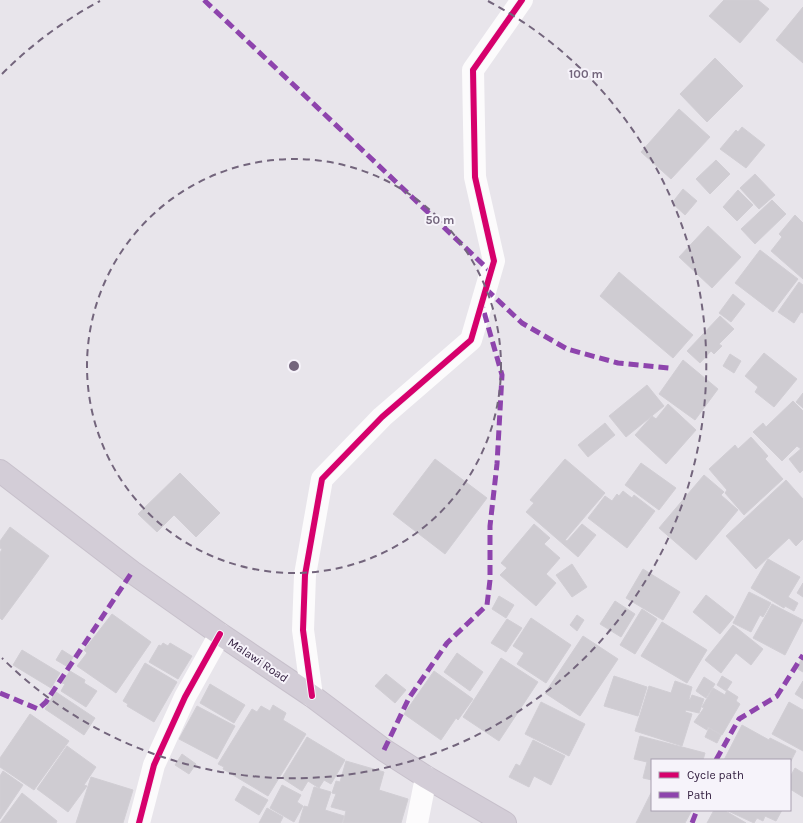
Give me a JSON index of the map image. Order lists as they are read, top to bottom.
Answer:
{
  "streets": {
    "main road": ["Malawi Road"]
  },
  "legend": ["Cycle path", "Path"],
  "rings": ["100 m", "50 m"]
}
